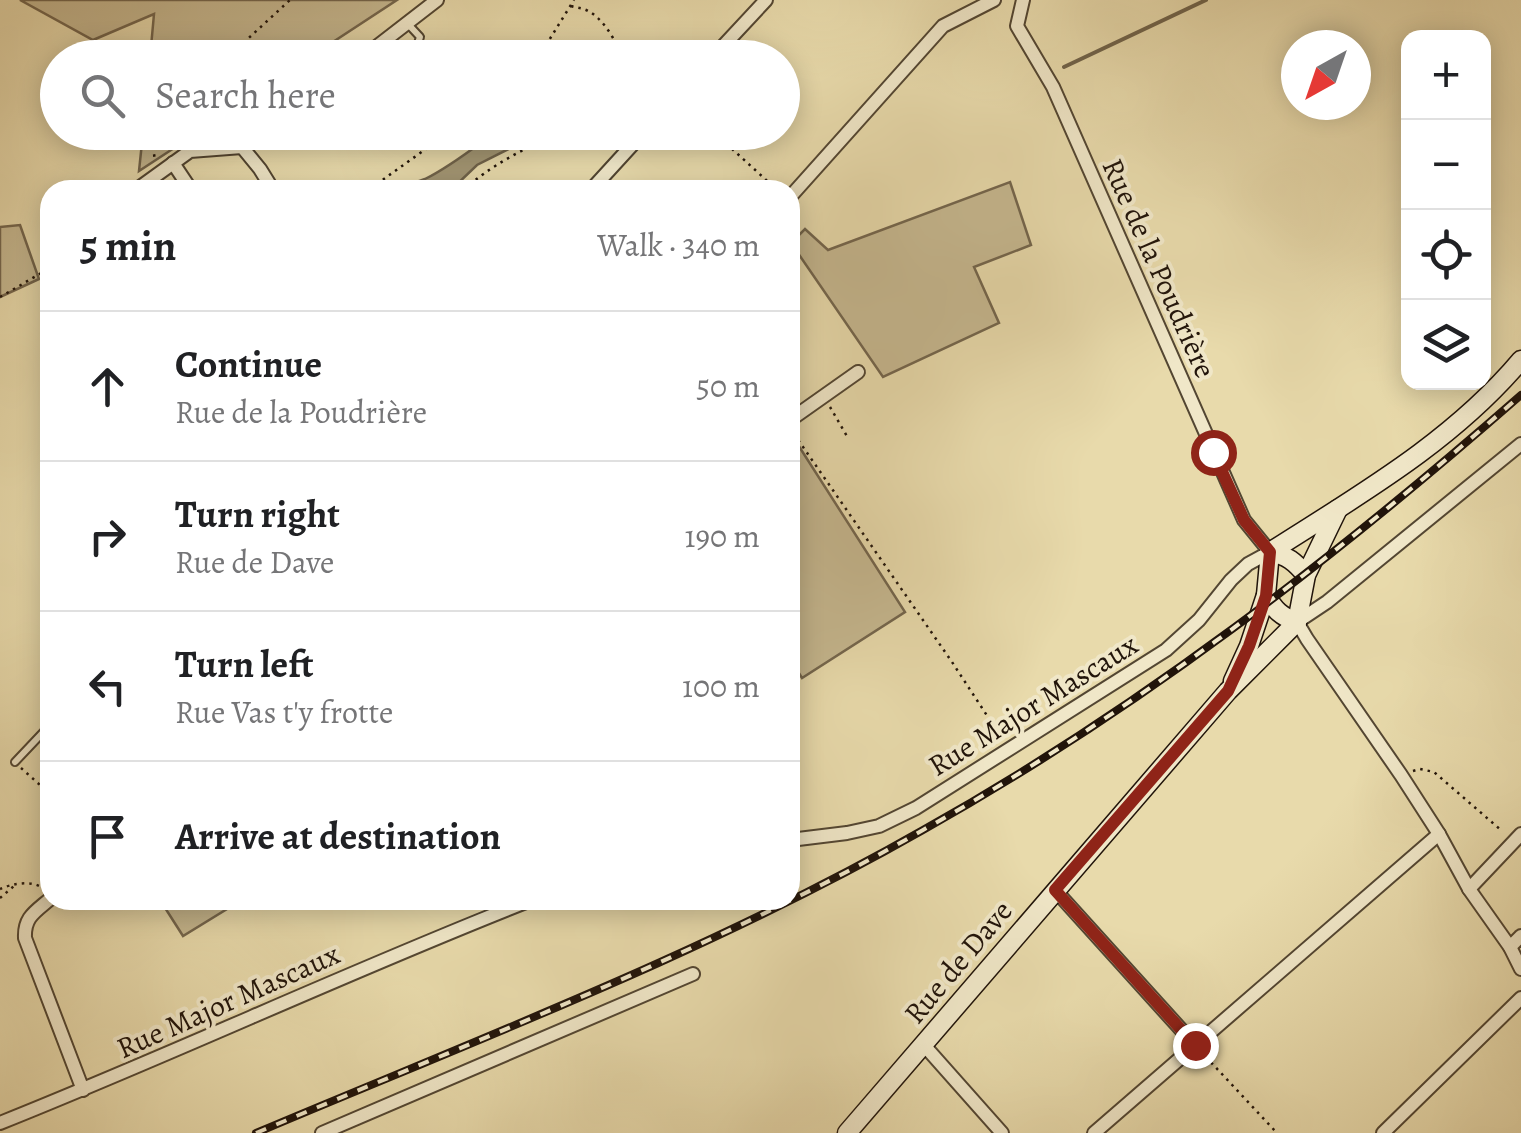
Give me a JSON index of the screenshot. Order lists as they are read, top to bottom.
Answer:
{
  "streets": {
    "main road": ["Rue de Dave"],
    "street": ["Rue de la Poudrière", "Rue Major Mascaux"]
  },
  "crossings": [
    ["Rue de la Poudrière", "Rue Major Mascaux"],
    ["Rue de la Poudrière", "Rue de Dave"],
    ["Rue Major Mascaux", "Rue de Dave"]
  ],
  "north": "bottom left",
  "page": {
    "map_buttons": ["+", "−"],
    "search": "Search here",
    "heading": ["5 min", "Walk · 340 m"],
    "list": [
      ["Continue", "Rue de la Poudrière", "50 m"],
      ["Turn right", "Rue de Dave", "190 m"],
      ["Turn left", "Rue Vas t'y frotte", "100 m"],
      "Arrive at destination"
    ]
  }
}
